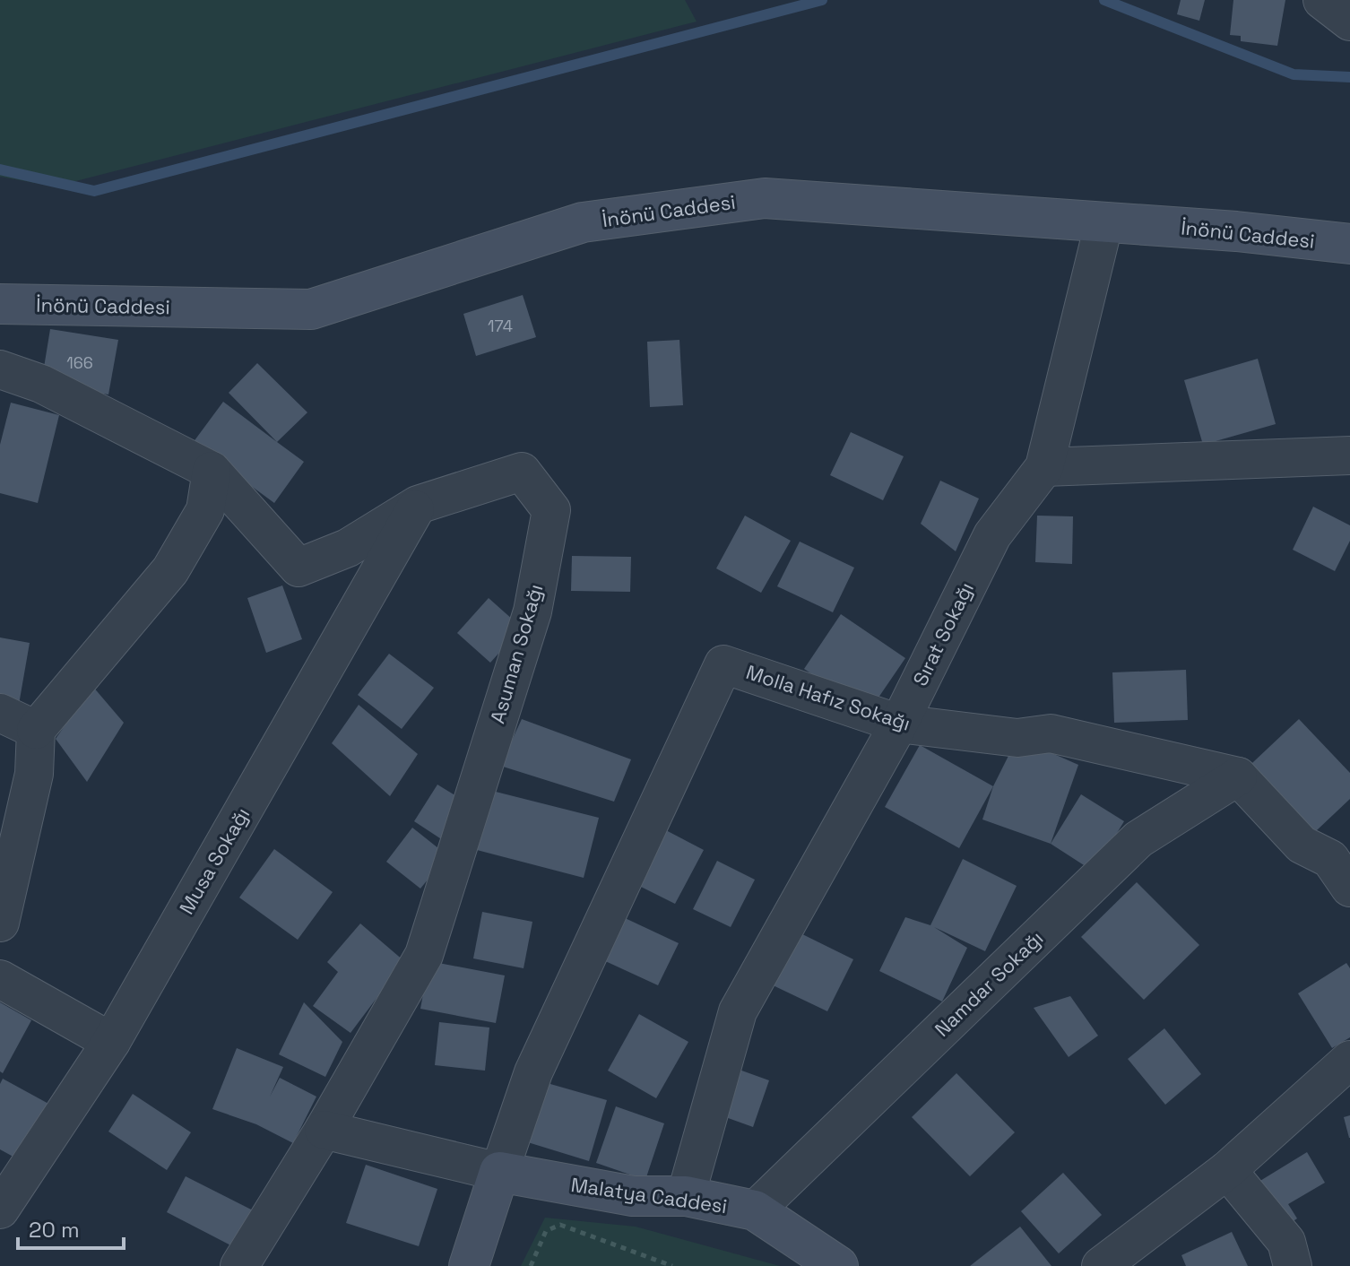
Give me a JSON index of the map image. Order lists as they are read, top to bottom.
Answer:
{
  "streets": {
    "street": [
      "İnönü Caddesi",
      "Sırat Sokağı",
      "Asuman Sokağı",
      "Molla Hafız Sokağı",
      "Musa Sokağı",
      "Namdar Sokağı",
      "Malatya Caddesi"
    ]
  },
  "crossings": [
    ["İnönü Caddesi", "Sırat Sokağı"],
    ["Sırat Sokağı", "Molla Hafız Sokağı"],
    ["Sırat Sokağı", "Malatya Caddesi"],
    ["Asuman Sokağı", "Musa Sokağı"],
    ["Molla Hafız Sokağı", "Namdar Sokağı"],
    ["Molla Hafız Sokağı", "Malatya Caddesi"],
    ["Namdar Sokağı", "Malatya Caddesi"]
  ],
  "house_numbers": ["174", "166"],
  "scale_bar": "20 m"
}
